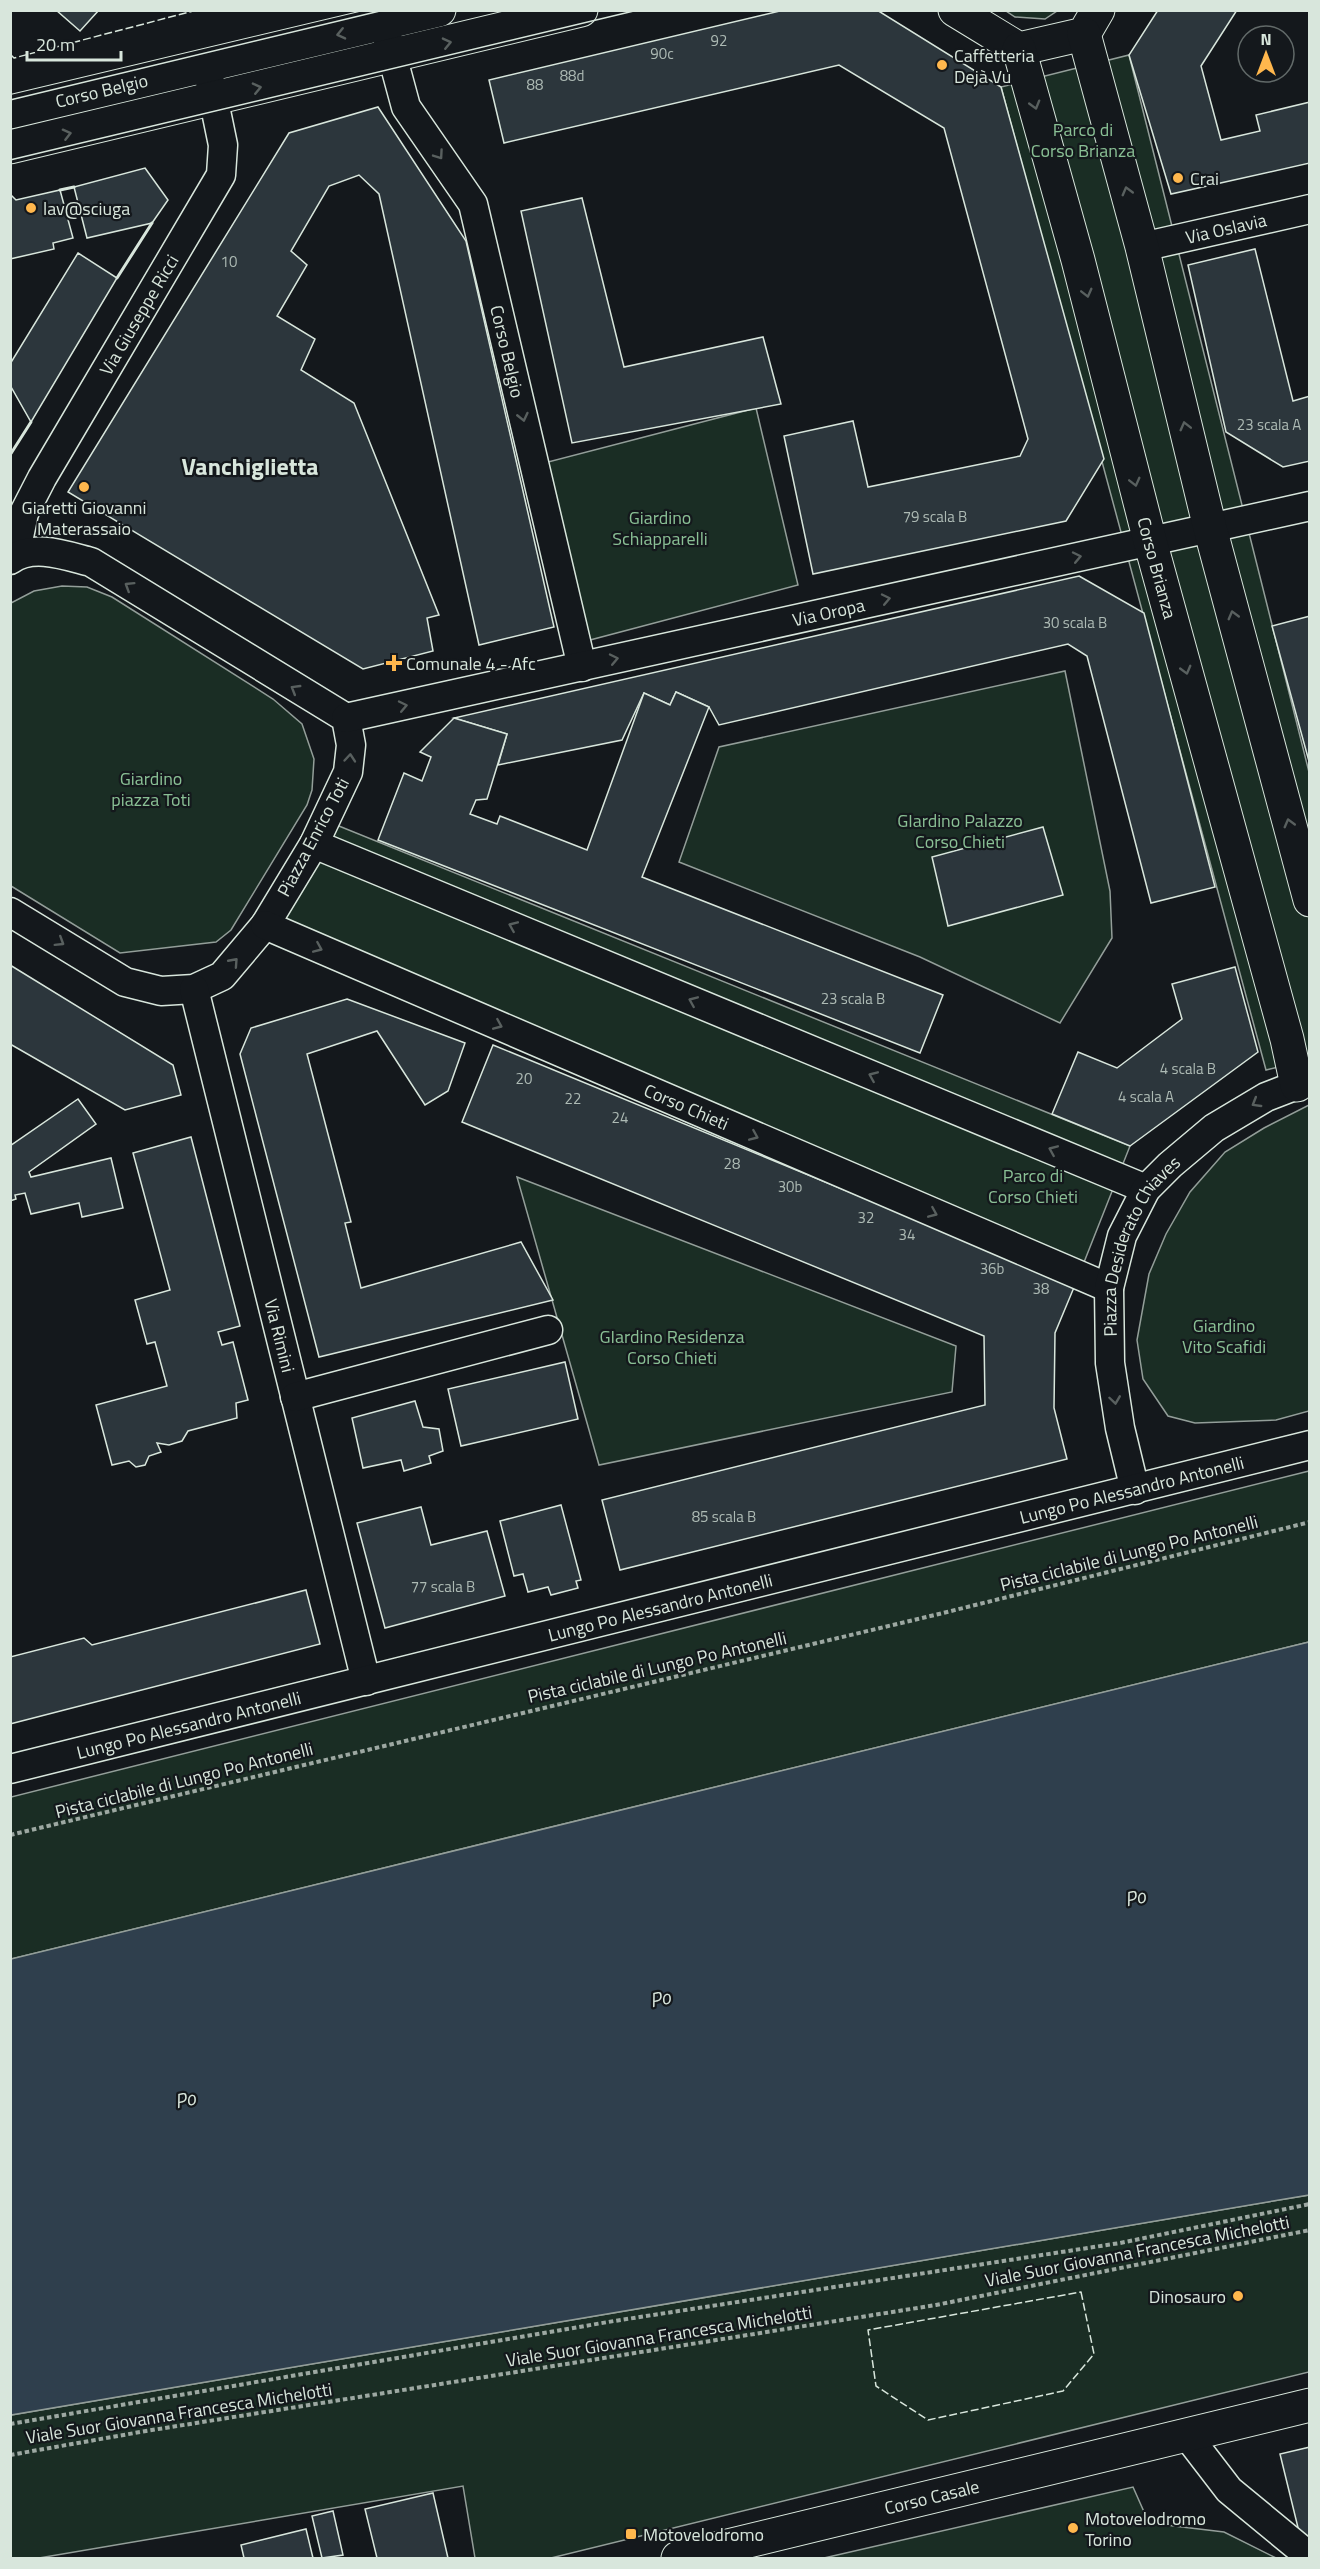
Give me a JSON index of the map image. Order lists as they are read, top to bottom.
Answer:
{
  "streets": {
    "street": [
      "Corso Belgio",
      "Via Oslavia",
      "Via Giuseppe Ricci",
      "Corso Brianza",
      "Via Oropa",
      "Piazza Enrico Toti",
      "Corso Chieti",
      "Piazza Desiderato Chiaves",
      "Via Rimini",
      "Lungo Po Alessandro Antonelli",
      "Corso Casale"
    ],
    "path": ["Pista ciclabile di Lungo Po Antonelli", "Viale Suor Giovanna Francesca Michelotti"]
  },
  "crossings": [
    ["Corso Belgio", "Via Giuseppe Ricci"],
    ["Corso Belgio", "Via Oropa"],
    ["Corso Brianza", "Via Oropa"],
    ["Corso Brianza", "Piazza Desiderato Chiaves"],
    ["Via Oropa", "Piazza Enrico Toti"],
    ["Piazza Enrico Toti", "Corso Chieti"],
    ["Piazza Enrico Toti", "Via Rimini"],
    ["Corso Chieti", "Piazza Desiderato Chiaves"],
    ["Piazza Desiderato Chiaves", "Lungo Po Alessandro Antonelli"],
    ["Via Rimini", "Lungo Po Alessandro Antonelli"]
  ],
  "one_way": ["Via Oropa", "Piazza Desiderato Chiaves"],
  "districts": ["Vanchiglietta"],
  "water": ["Po"],
  "parks": [
    "Parco di Corso Brianza",
    "Giardino Schiapparelli",
    "Giardino piazza Toti",
    "GIardino Palazzo Corso Chieti",
    "Parco di Corso Chieti",
    "Giardino Vito Scafidi",
    "GIardino Residenza Corso Chieti"
  ],
  "places": {
    "other": [
      "Caffetteria Dejà Vu",
      "Crai",
      "lav@sciuga",
      "Giaretti Giovanni Materassaio",
      "Dinosauro",
      "Motovelodromo Torino"
    ],
    "health": ["Comunale 4 - Afc"],
    "transit": ["Motovelodromo"]
  },
  "house_numbers": [
    "92",
    "90c",
    "88d",
    "88",
    "10",
    "23 scala A",
    "79 scala B",
    "30 scala B",
    "23 scala B",
    "4 scala B",
    "20",
    "4 scala A",
    "22",
    "24",
    "28",
    "30b",
    "32",
    "34",
    "36b",
    "38",
    "85 scala B",
    "77 scala B"
  ],
  "scale_bar": "20 m",
  "north": "top"
}
